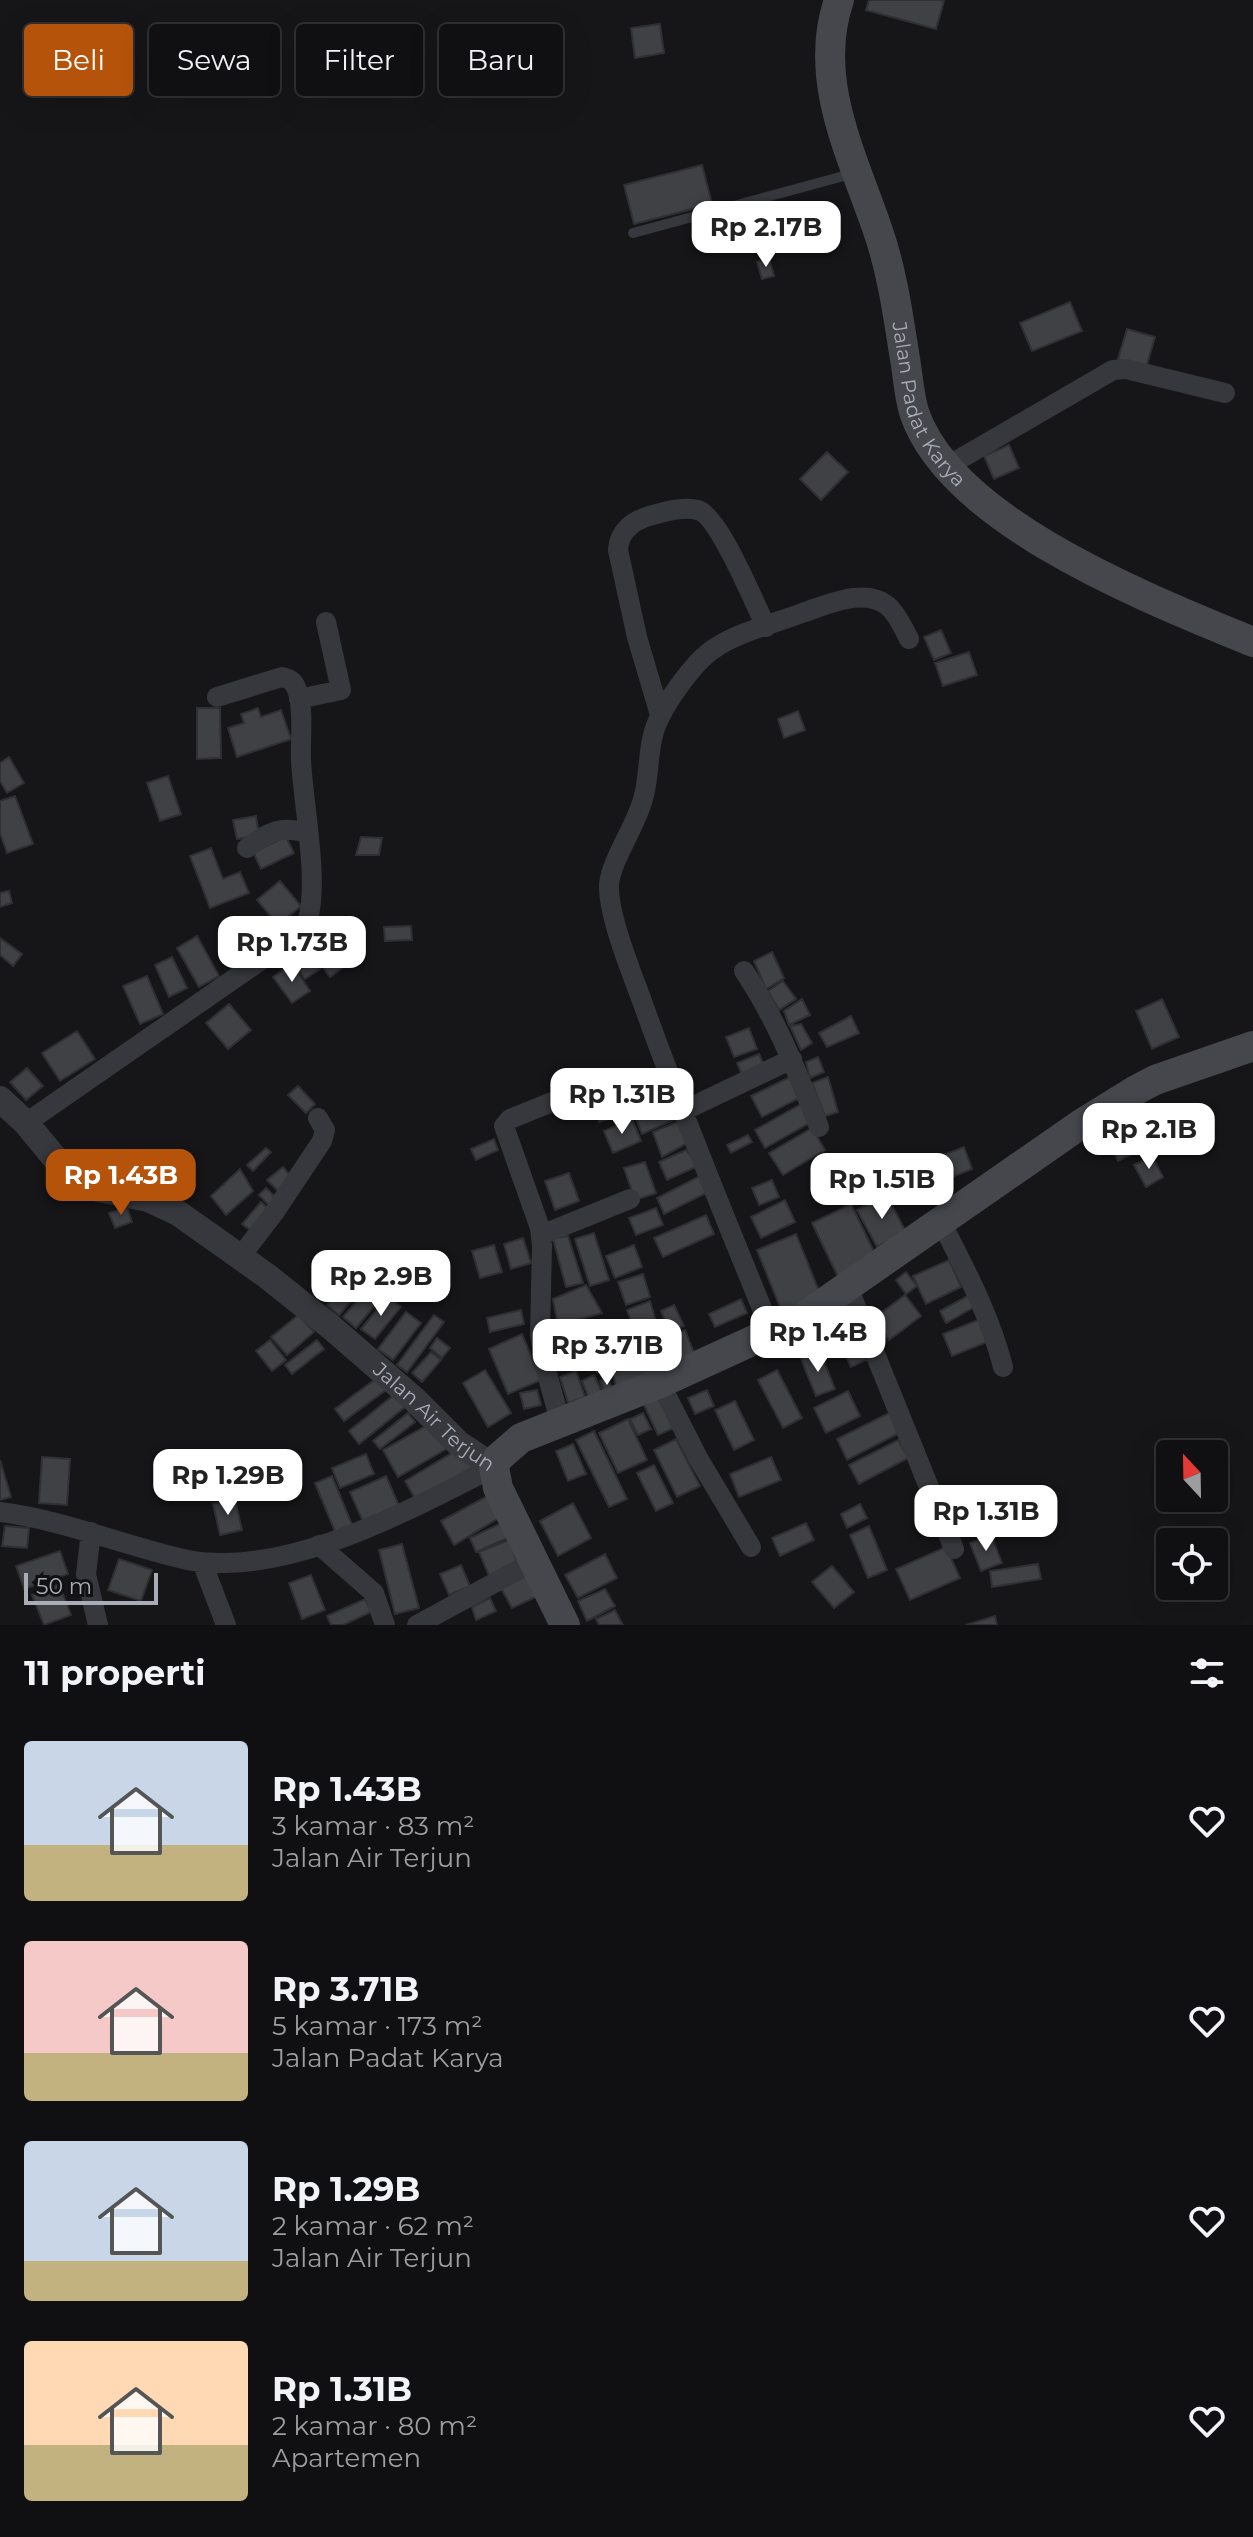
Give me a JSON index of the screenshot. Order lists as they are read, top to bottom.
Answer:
{
  "streets": {
    "main road": ["Jalan Padat Karya"],
    "street": ["Jalan Air Terjun"]
  },
  "scale_bar": "50 m",
  "north": "top",
  "page": {
    "chip": [
      "Beli",
      "Sewa",
      "Filter",
      "Baru"
    ],
    "price": [
      "Rp 2.17B",
      "Rp 1.73B",
      "Rp 1.31B",
      "Rp 2.1B",
      "Rp 1.43B",
      "Rp 1.51B",
      "Rp 2.9B",
      "Rp 1.4B",
      "Rp 3.71B",
      "Rp 1.29B",
      "Rp 1.31B"
    ],
    "scale": "50 m",
    "heading": "11 properti",
    "list": [
      {
        "name": "Rp 1.43B",
        "note": "3 kamar · 83 m² · Jalan Air Terjun"
      },
      {
        "name": "Rp 3.71B",
        "note": "5 kamar · 173 m² · Jalan Padat Karya"
      },
      {
        "name": "Rp 1.29B",
        "note": "2 kamar · 62 m² · Jalan Air Terjun"
      },
      {
        "name": "Rp 1.31B",
        "note": "2 kamar · 80 m² · Apartemen"
      }
    ]
  }
}
